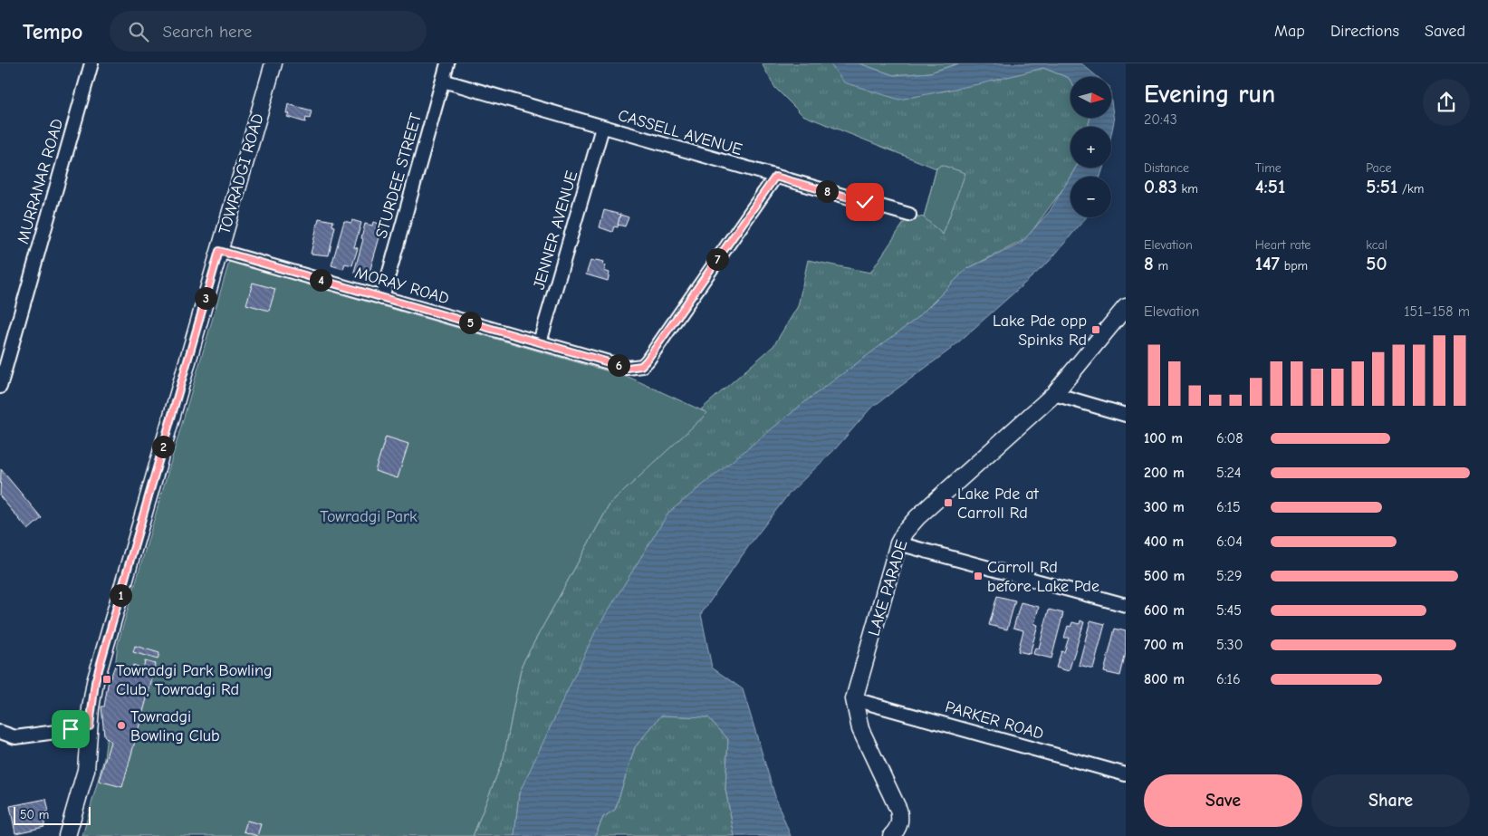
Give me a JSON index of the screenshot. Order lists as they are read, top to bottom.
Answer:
{
  "streets": {
    "main road": ["TOWRADGI ROAD", "LAKE PARADE"],
    "street": [
      "CASSELL AVENUE",
      "STURDEE STREET",
      "MURRANAR ROAD",
      "JENNER AVENUE",
      "MORAY ROAD",
      "PARKER ROAD"
    ]
  },
  "crossings": [
    ["CASSELL AVENUE", "STURDEE STREET"],
    ["CASSELL AVENUE", "JENNER AVENUE"],
    ["CASSELL AVENUE", "MORAY ROAD"],
    ["TOWRADGI ROAD", "MORAY ROAD"],
    ["STURDEE STREET", "MORAY ROAD"],
    ["JENNER AVENUE", "MORAY ROAD"],
    ["LAKE PARADE", "PARKER ROAD"]
  ],
  "parks": ["Towradgi Park"],
  "places": {
    "transit": [
      "Lake Pde opp Spinks Rd",
      "Lake Pde at Carroll Rd",
      "Carroll Rd before Lake Pde",
      "Towradgi Park Bowling Club, Towradgi Rd"
    ],
    "other": ["Towradgi Bowling Club"]
  },
  "scale_bar": "50 m",
  "north": "right",
  "page": {
    "header": "Tempo",
    "search": "Search here",
    "nav": ["Map", "Directions", "Saved"],
    "heading": ["Evening run", "20:43"],
    "map_buttons": ["+", "−"],
    "stats": [
      ["Distance", "0.83 km"],
      ["Time", "4:51"],
      ["Pace", "5:51 /km"],
      ["Elevation", "8 m"],
      ["Heart rate", "147 bpm"],
      ["kcal", "50"]
    ],
    "pins": [
      "8",
      "7",
      "4",
      "3",
      "5",
      "6",
      "2",
      "1"
    ],
    "chart": ["Elevation", "151–158 m"],
    "list": [
      {
        "name": "100 m",
        "note": "6:08"
      },
      {
        "name": "200 m",
        "note": "5:24"
      },
      {
        "name": "300 m",
        "note": "6:15"
      },
      {
        "name": "400 m",
        "note": "6:04"
      },
      {
        "name": "500 m",
        "note": "5:29"
      },
      {
        "name": "600 m",
        "note": "5:45"
      },
      {
        "name": "700 m",
        "note": "5:30"
      },
      {
        "name": "800 m",
        "note": "6:16"
      }
    ],
    "buttons": ["Save", "Share"],
    "scale": "50 m"
  }
}
